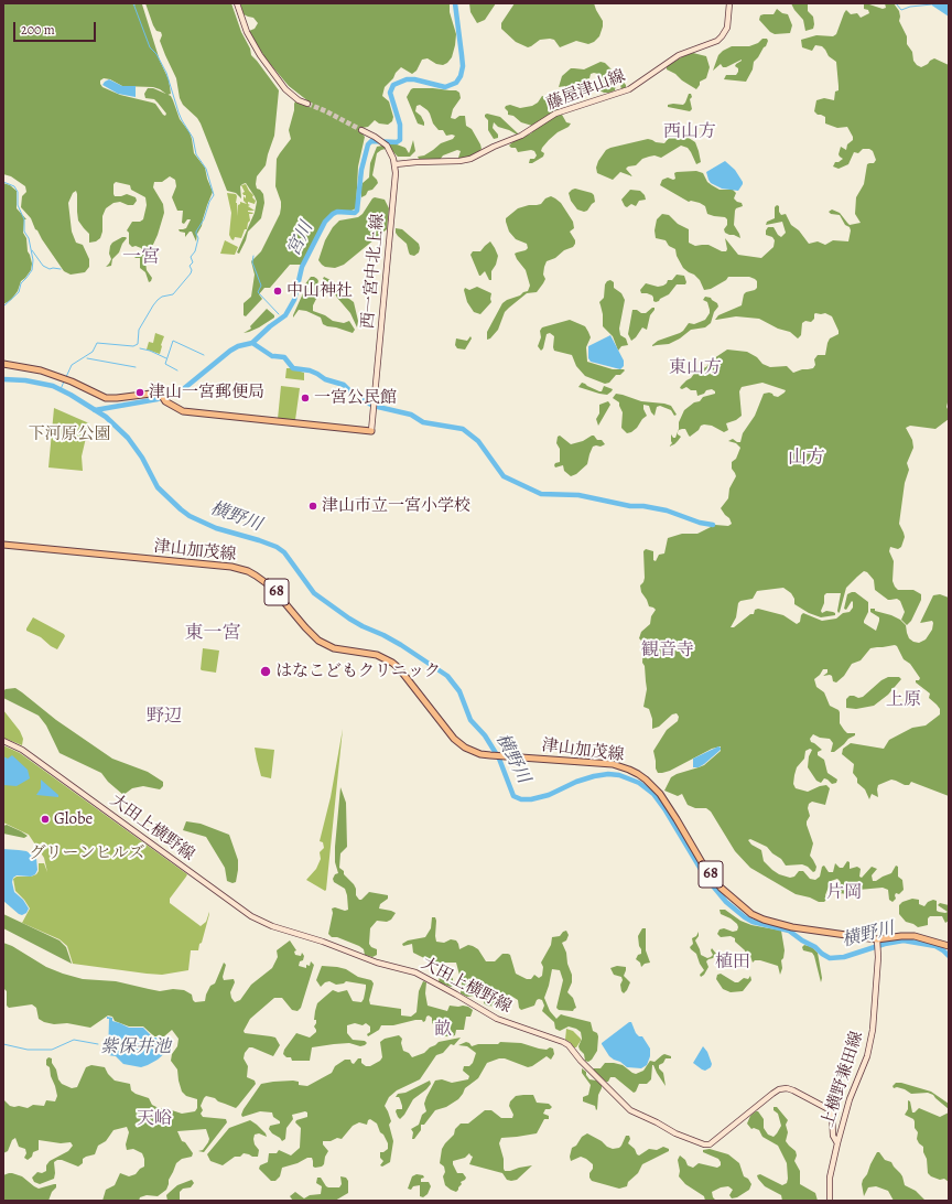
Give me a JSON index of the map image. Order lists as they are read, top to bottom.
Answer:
{
  "streets": {
    "main road": [
      "藤屋津山線",
      "西一宮中北上線",
      "津山加茂線",
      "68",
      "大田上横野線",
      "上横野兼田線"
    ]
  },
  "crossings": [
    ["藤屋津山線", "西一宮中北上線"],
    ["津山加茂線", "上横野兼田線"],
    ["大田上横野線", "上横野兼田線"]
  ],
  "districts": [
    "西山方",
    "一宮",
    "東山方",
    "山方",
    "東一宮",
    "観音寺",
    "上原",
    "野辺",
    "片岡",
    "植田",
    "畝",
    "天峪"
  ],
  "water": ["宮川", "横野川", "紫保井池"],
  "parks": ["下河原公園", "グリーンヒルズ"],
  "places": [
    "中山神社",
    "津山一宮郵便局",
    "一宮公民館",
    "津山市立一宮小学校",
    "はなこどもクリニック",
    "Globe"
  ],
  "scale_bar": "200 m"
}
